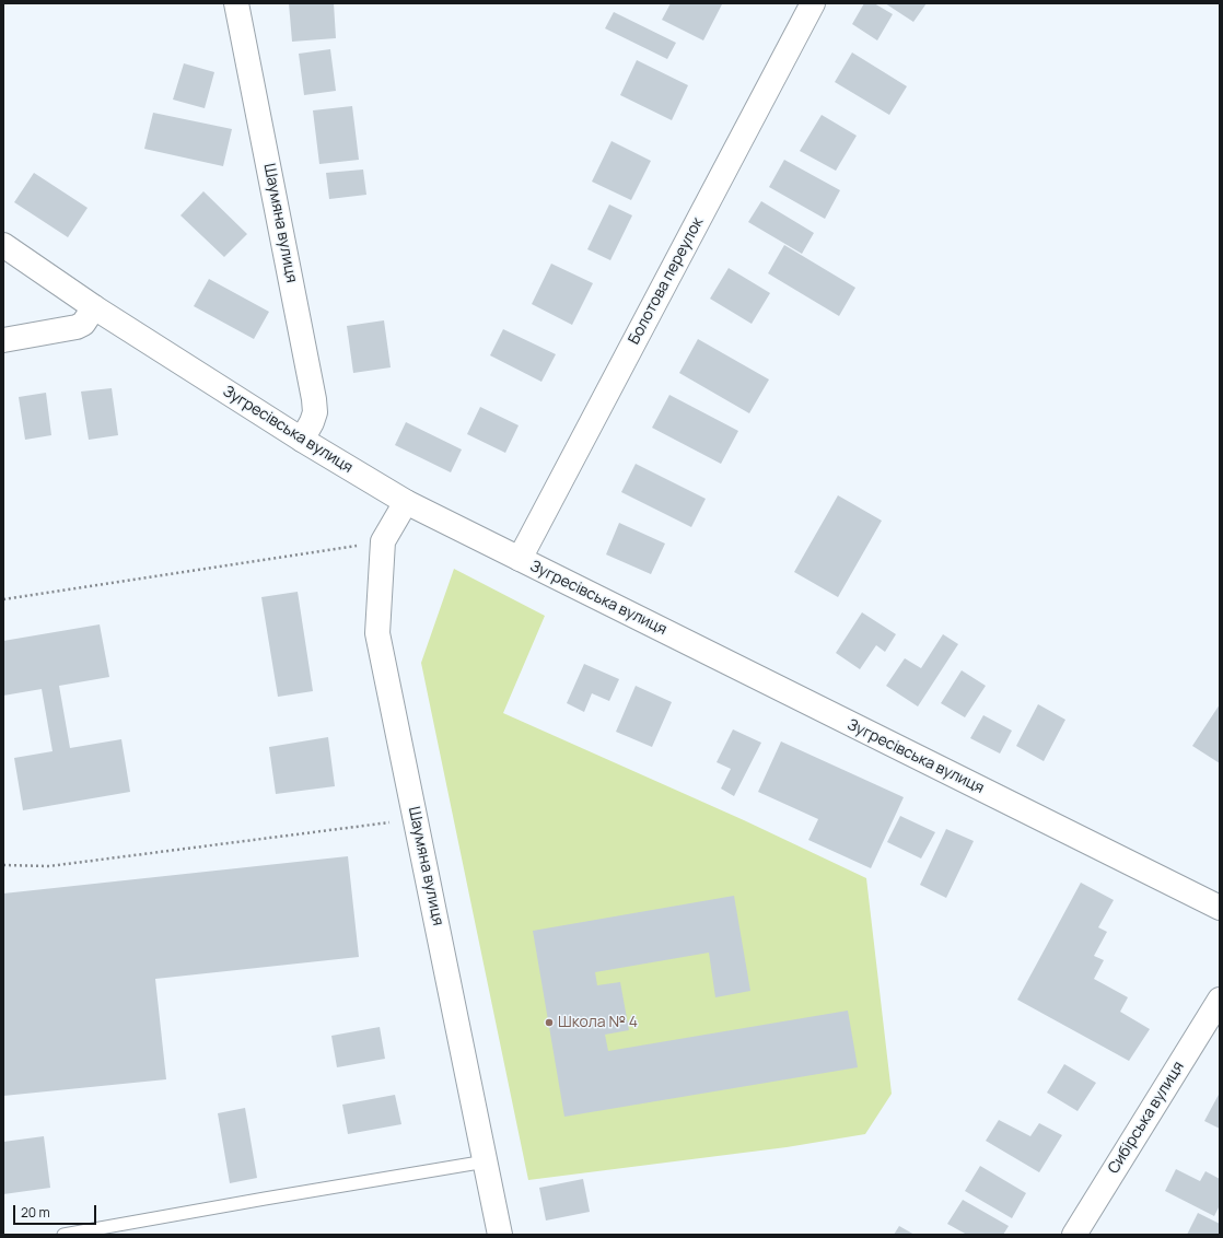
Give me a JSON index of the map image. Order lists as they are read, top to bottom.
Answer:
{
  "streets": {
    "street": [
      "Шаумяна вулиця",
      "Болотова переулок",
      "Зугресівська вулиця",
      "Сибірська вулиця"
    ]
  },
  "crossings": [
    ["Шаумяна вулиця", "Зугресівська вулиця"],
    ["Болотова переулок", "Зугресівська вулиця"]
  ],
  "places": ["Школа № 4"],
  "scale_bar": "20 m"
}
